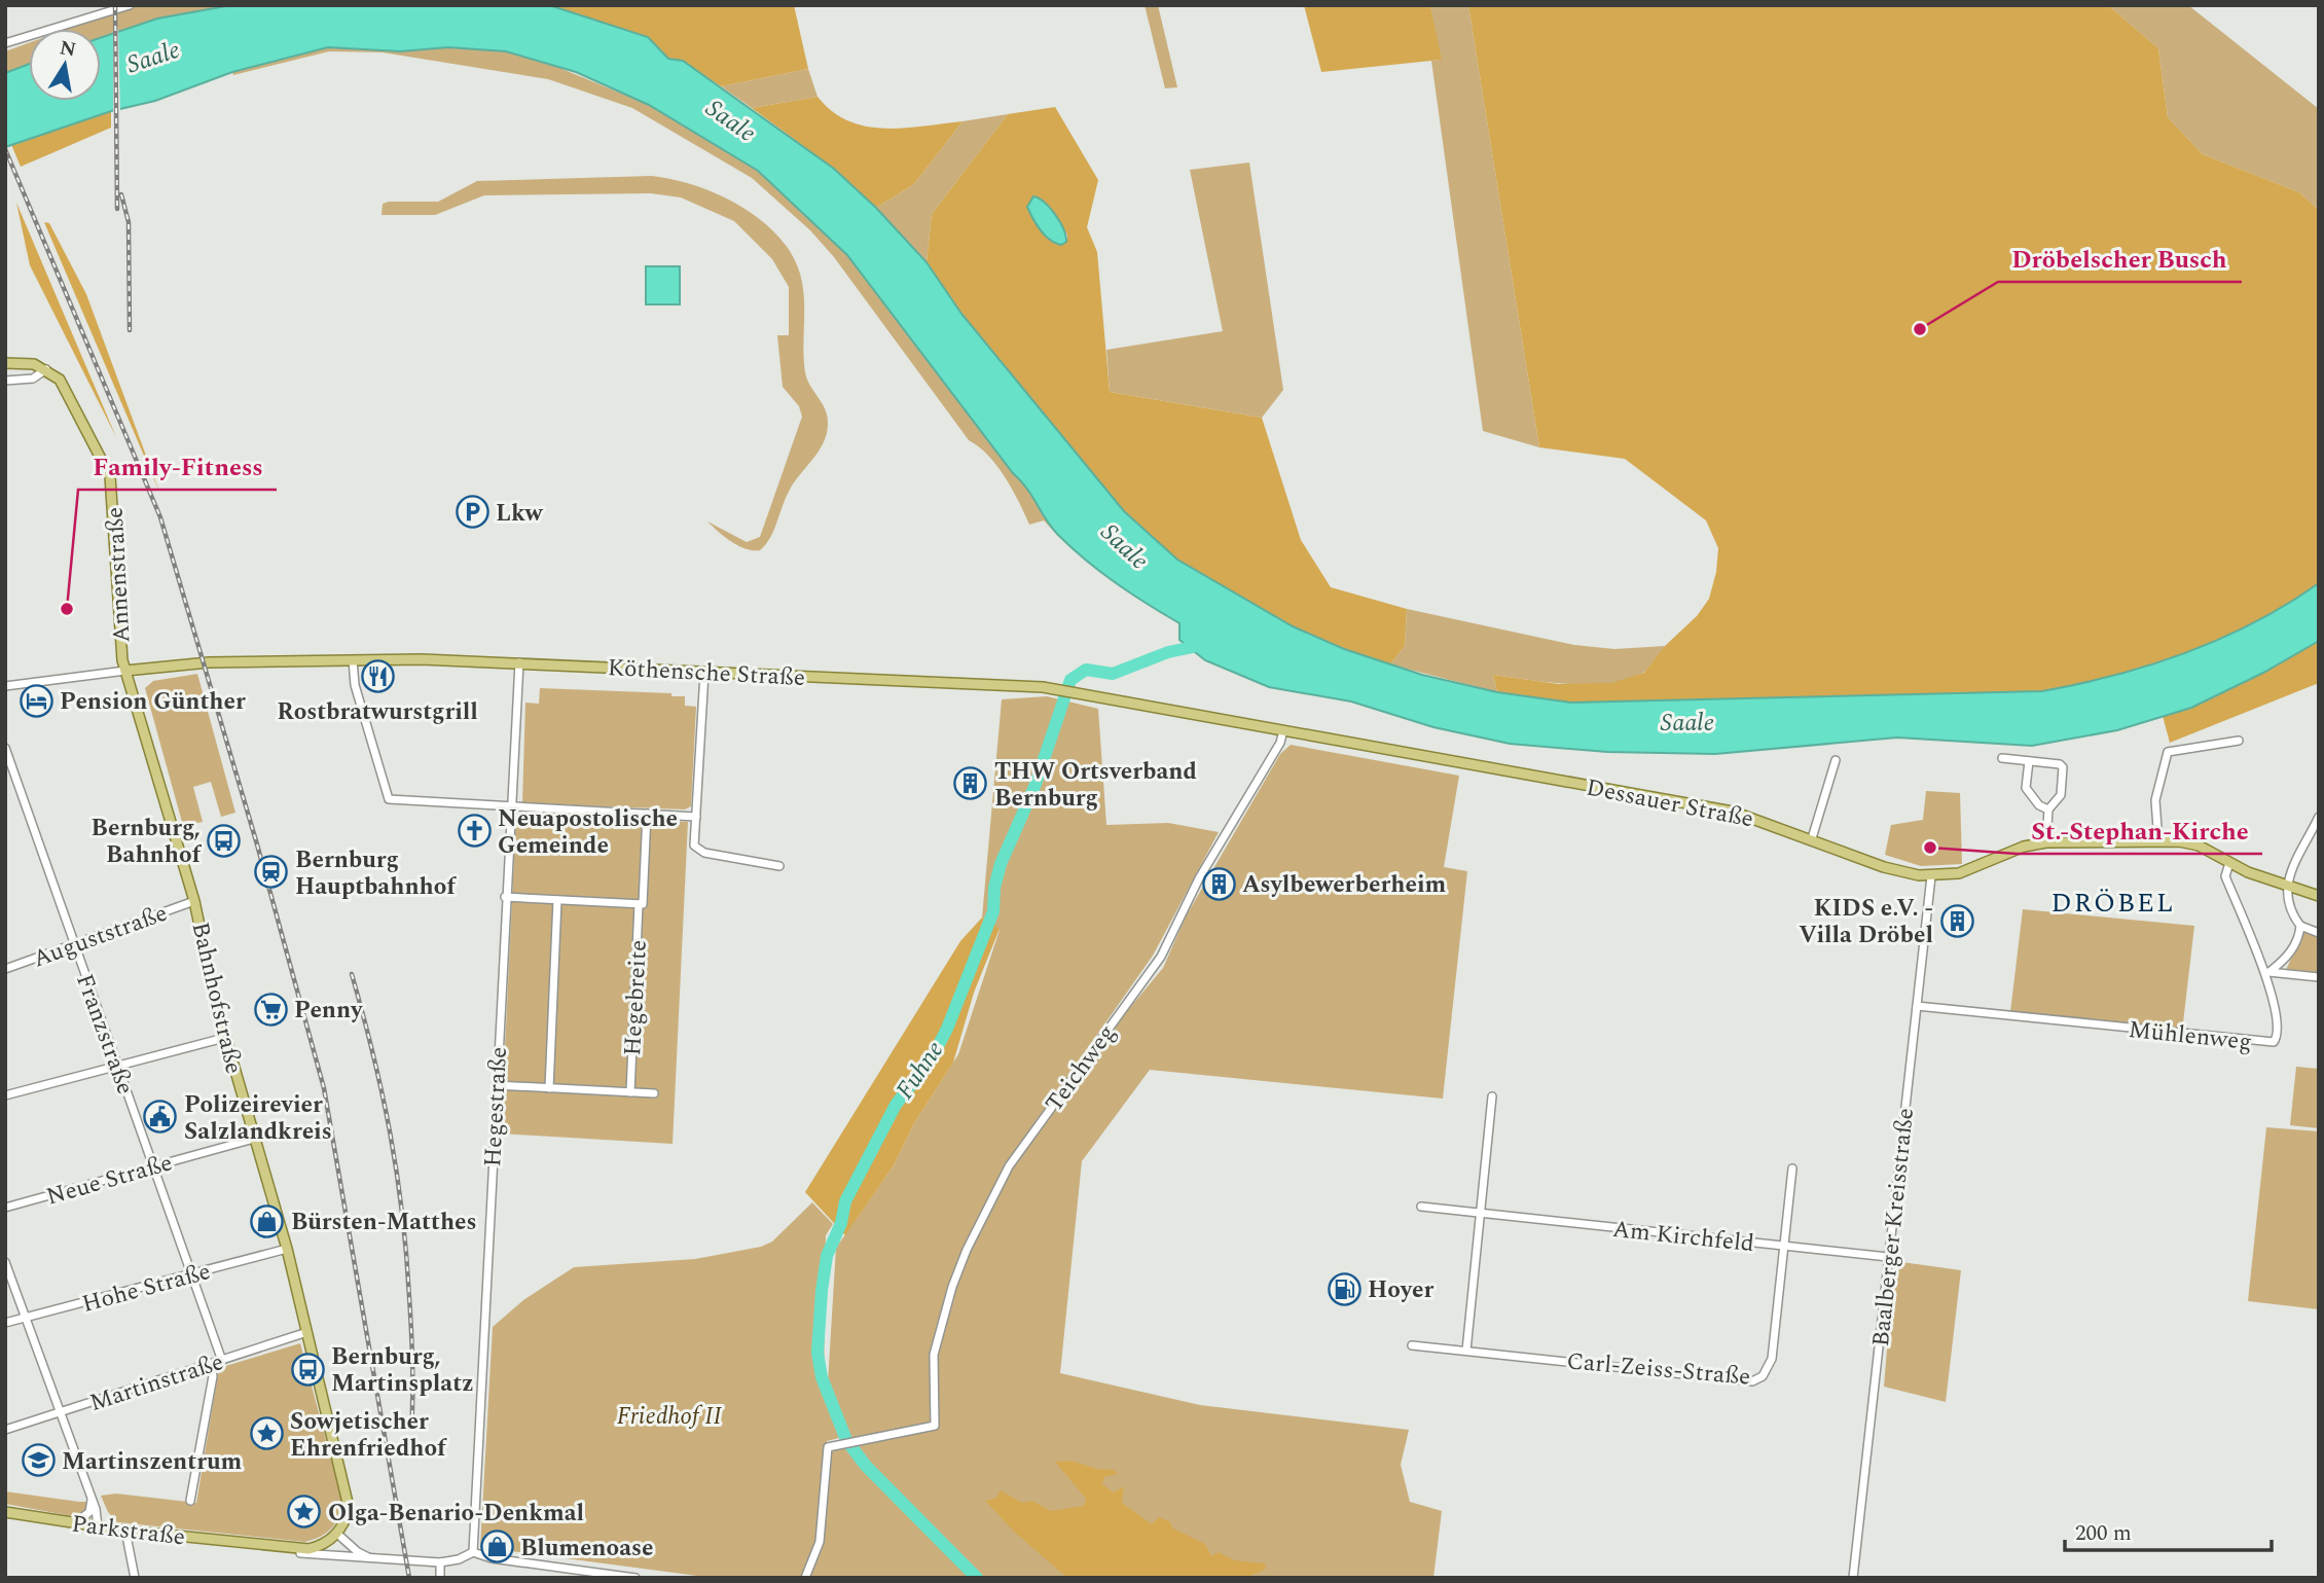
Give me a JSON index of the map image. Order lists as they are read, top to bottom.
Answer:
{
  "streets": {
    "main road": [
      "Annenstraße",
      "Köthensche Straße",
      "Dessauer Straße",
      "Bahnhofstraße",
      "Parkstraße"
    ],
    "street": [
      "Auguststraße",
      "Hegebreite",
      "Franzstraße",
      "Mühlenweg",
      "Teichweg",
      "Hegestraße",
      "Neue Straße",
      "Baalberger Kreisstraße",
      "Am Kirchfeld",
      "Hohe Straße",
      "Carl-Zeiss-Straße",
      "Martinstraße"
    ]
  },
  "crossings": [
    ["Annenstraße", "Köthensche Straße"],
    ["Annenstraße", "Bahnhofstraße"],
    ["Köthensche Straße", "Dessauer Straße"],
    ["Köthensche Straße", "Bahnhofstraße"],
    ["Köthensche Straße", "Teichweg"],
    ["Köthensche Straße", "Hegestraße"],
    ["Dessauer Straße", "Mühlenweg"],
    ["Dessauer Straße", "Teichweg"],
    ["Dessauer Straße", "Baalberger Kreisstraße"],
    ["Auguststraße", "Bahnhofstraße"],
    ["Auguststraße", "Franzstraße"],
    ["Bahnhofstraße", "Neue Straße"],
    ["Bahnhofstraße", "Hohe Straße"],
    ["Bahnhofstraße", "Martinstraße"],
    ["Bahnhofstraße", "Parkstraße"],
    ["Franzstraße", "Neue Straße"],
    ["Franzstraße", "Hohe Straße"],
    ["Franzstraße", "Martinstraße"],
    ["Mühlenweg", "Baalberger Kreisstraße"],
    ["Hegestraße", "Parkstraße"],
    ["Baalberger Kreisstraße", "Am Kirchfeld"],
    ["Am Kirchfeld", "Carl-Zeiss-Straße"]
  ],
  "districts": ["DRÖBEL"],
  "water": ["Saale", "Fuhne"],
  "parks": ["Friedhof II"],
  "places": {
    "other": ["Dröbelscher Busch", "Family-Fitness", "St.-Stephan-Kirche"],
    "parking": ["Lkw"],
    "restaurant": ["Rostbratwurstgrill"],
    "hotel": ["Pension Günther"],
    "building": ["THW Ortsverband Bernburg", "Asylbewerberheim", "KIDS e.V. - Villa Dröbel"],
    "church": ["Neuapostolische Gemeinde"],
    "bus stop": ["Bernburg, Bahnhof", "Bernburg, Martinsplatz"],
    "station": ["Bernburg Hauptbahnhof"],
    "supermarket": ["Penny"],
    "public building": ["Polizeirevier Salzlandkreis"],
    "shop": ["Bürsten-Matthes", "Blumenoase"],
    "fuel station": ["Hoyer"],
    "place": ["Sowjetischer Ehrenfriedhof", "Olga-Benario-Denkmal"],
    "school or university": ["Martinszentrum"]
  },
  "scale_bar": "200 m",
  "north": "top"
}
